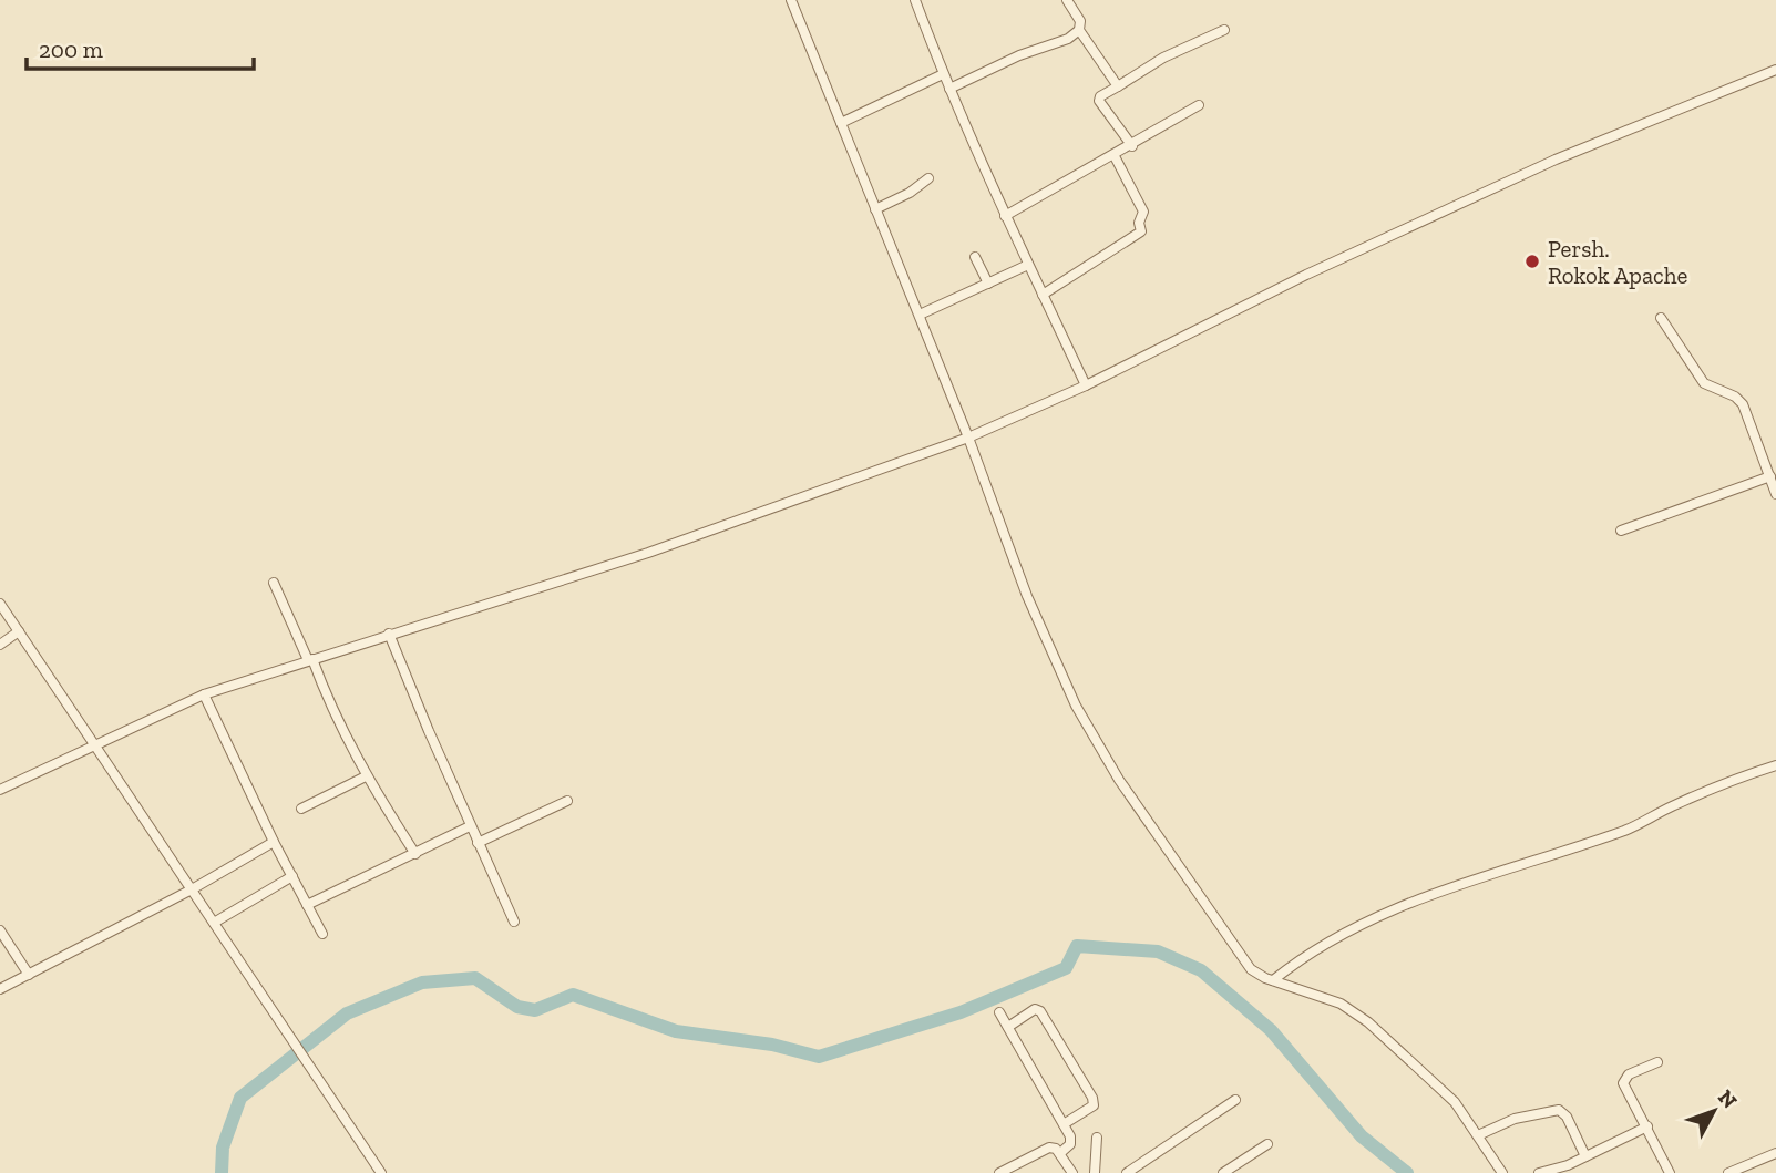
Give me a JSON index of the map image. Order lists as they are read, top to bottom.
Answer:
{
  "places": ["Persh. Rokok Apache"],
  "scale_bar": "200 m",
  "north": "top right"
}
